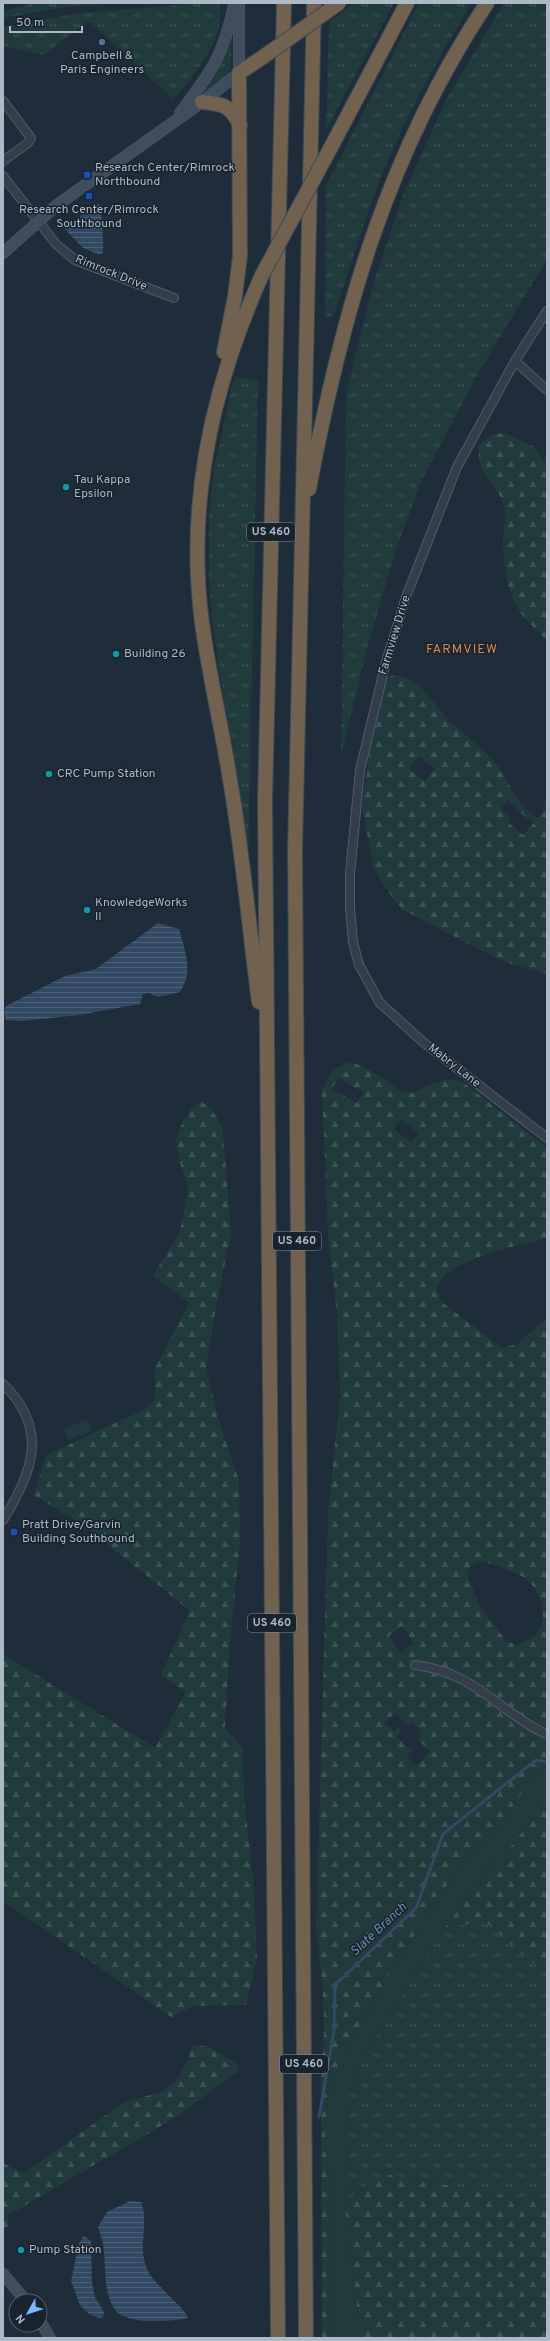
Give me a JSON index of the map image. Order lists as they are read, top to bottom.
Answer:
{
  "streets": {
    "highway": ["US 460"],
    "street": ["Rimrock Drive", "Farmview Drive", "Mabry Lane"]
  },
  "crossings": [
    ["Farmview Drive", "Mabry Lane"]
  ],
  "districts": ["FARMVIEW"],
  "water": ["Slate Branch"],
  "places": {
    "other": [
      "Campbell & Paris Engineers",
      "Tau Kappa Epsilon",
      "Building 26",
      "CRC Pump Station",
      "KnowledgeWorks II",
      "Pump Station"
    ],
    "transit": ["Research Center/Rimrock Northbound", "Research Center/Rimrock Southbound", "Pratt Drive/Garvin Building Southbound"]
  },
  "scale_bar": "50 m",
  "north": "bottom left"
}
